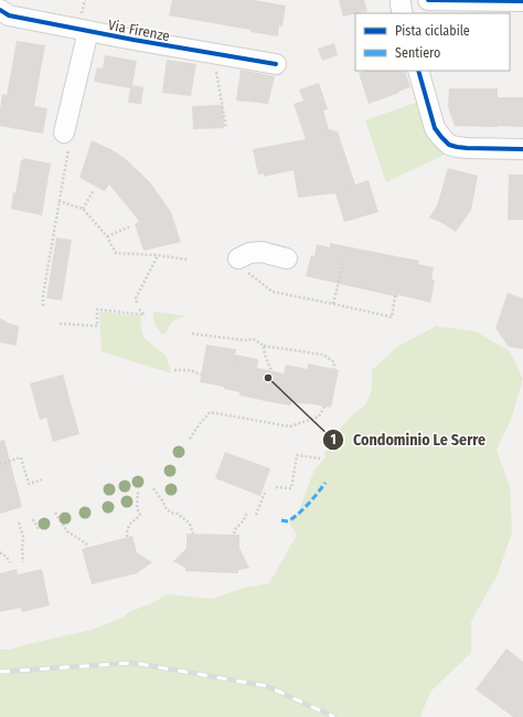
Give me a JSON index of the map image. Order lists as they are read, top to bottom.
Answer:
{
  "streets": {
    "street": ["Via Firenze"]
  },
  "places": ["Condominio Le Serre"],
  "legend": ["Pista ciclabile", "Sentiero"]
}
